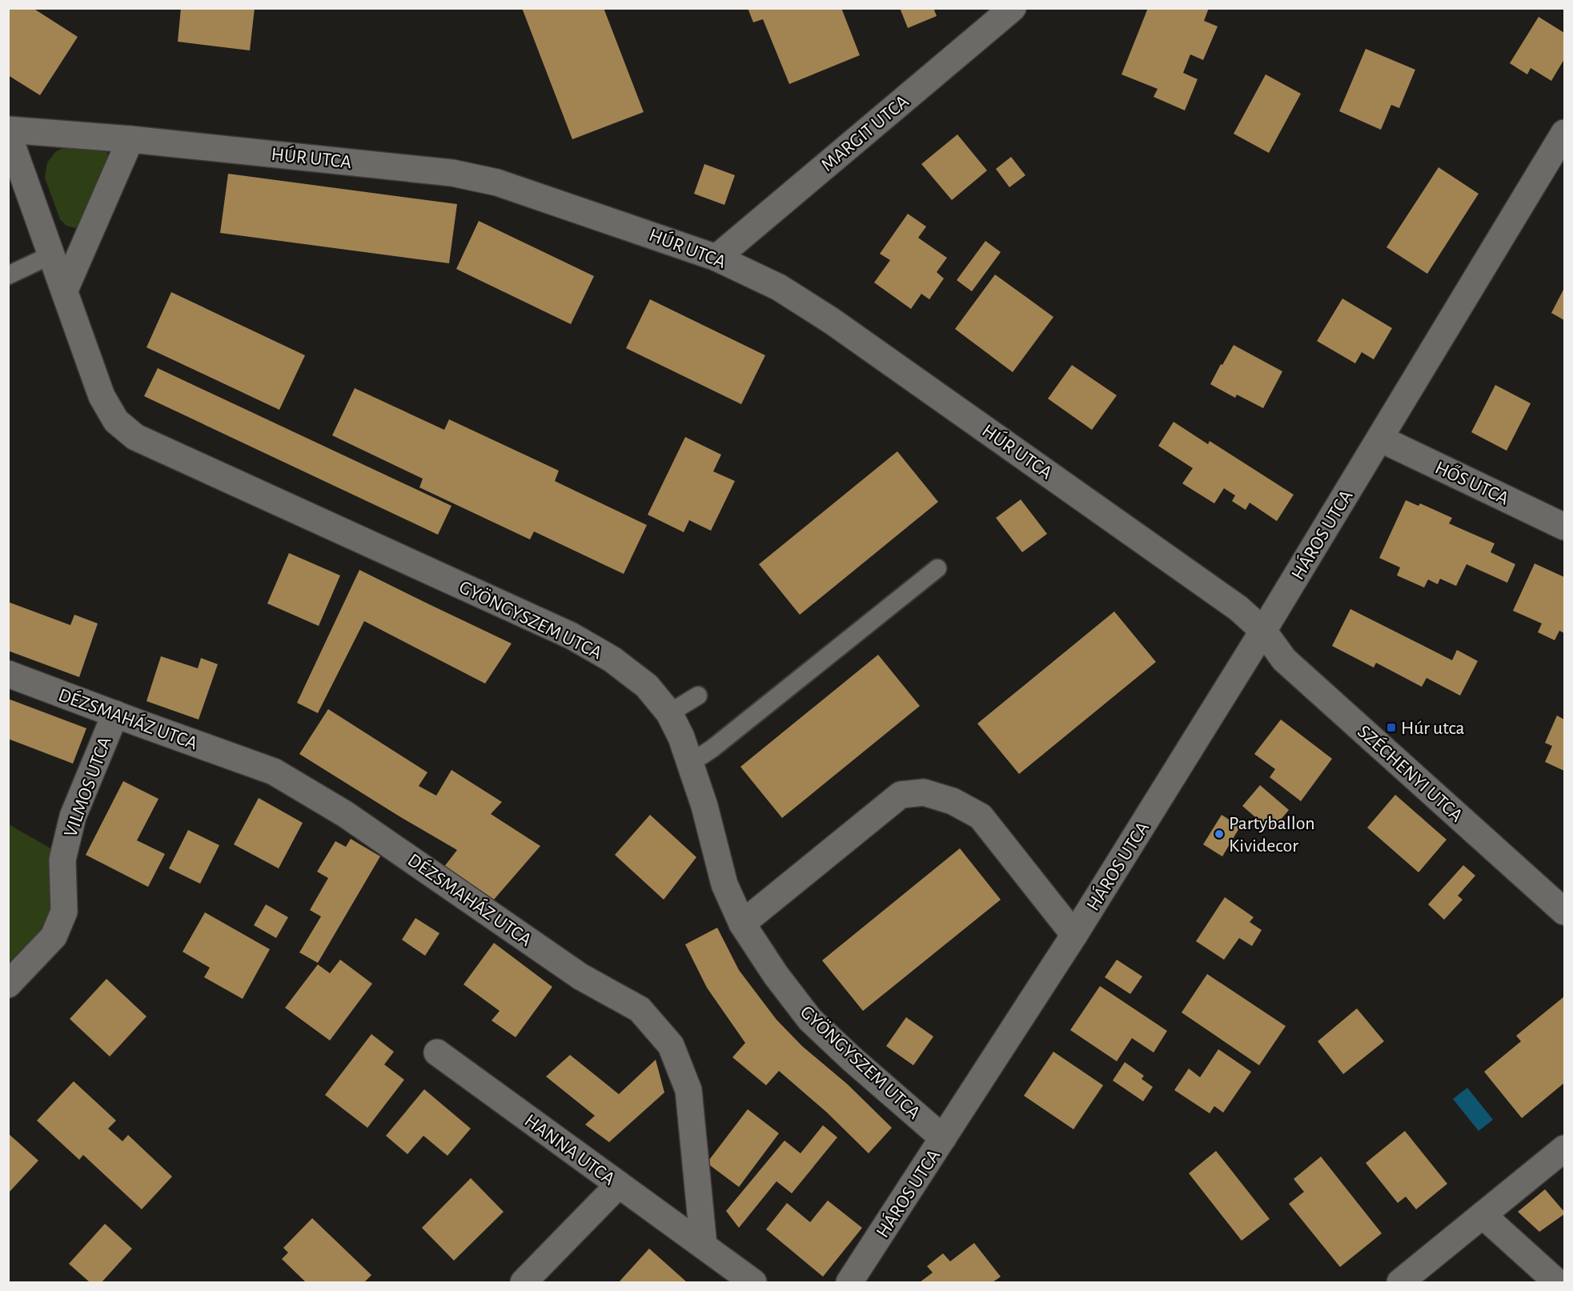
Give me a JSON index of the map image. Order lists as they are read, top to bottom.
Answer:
{
  "streets": {
    "street": [
      "MARGIT UTCA",
      "HÚR UTCA",
      "HŐS UTCA",
      "HÁROS UTCA",
      "GYÖNGYSZEM UTCA",
      "DÉZSMAHÁZ UTCA",
      "SZÉCHENYI UTCA",
      "VILMOS UTCA",
      "HANNA UTCA"
    ]
  },
  "crossings": [
    ["MARGIT UTCA", "HÚR UTCA"],
    ["HÚR UTCA", "HÁROS UTCA"],
    ["HÚR UTCA", "SZÉCHENYI UTCA"],
    ["HŐS UTCA", "HÁROS UTCA"],
    ["HÁROS UTCA", "GYÖNGYSZEM UTCA"],
    ["HÁROS UTCA", "SZÉCHENYI UTCA"],
    ["DÉZSMAHÁZ UTCA", "VILMOS UTCA"],
    ["DÉZSMAHÁZ UTCA", "HANNA UTCA"]
  ],
  "places": {
    "transit": ["Húr utca"],
    "other": ["Partyballon Kividecor"]
  }
}
